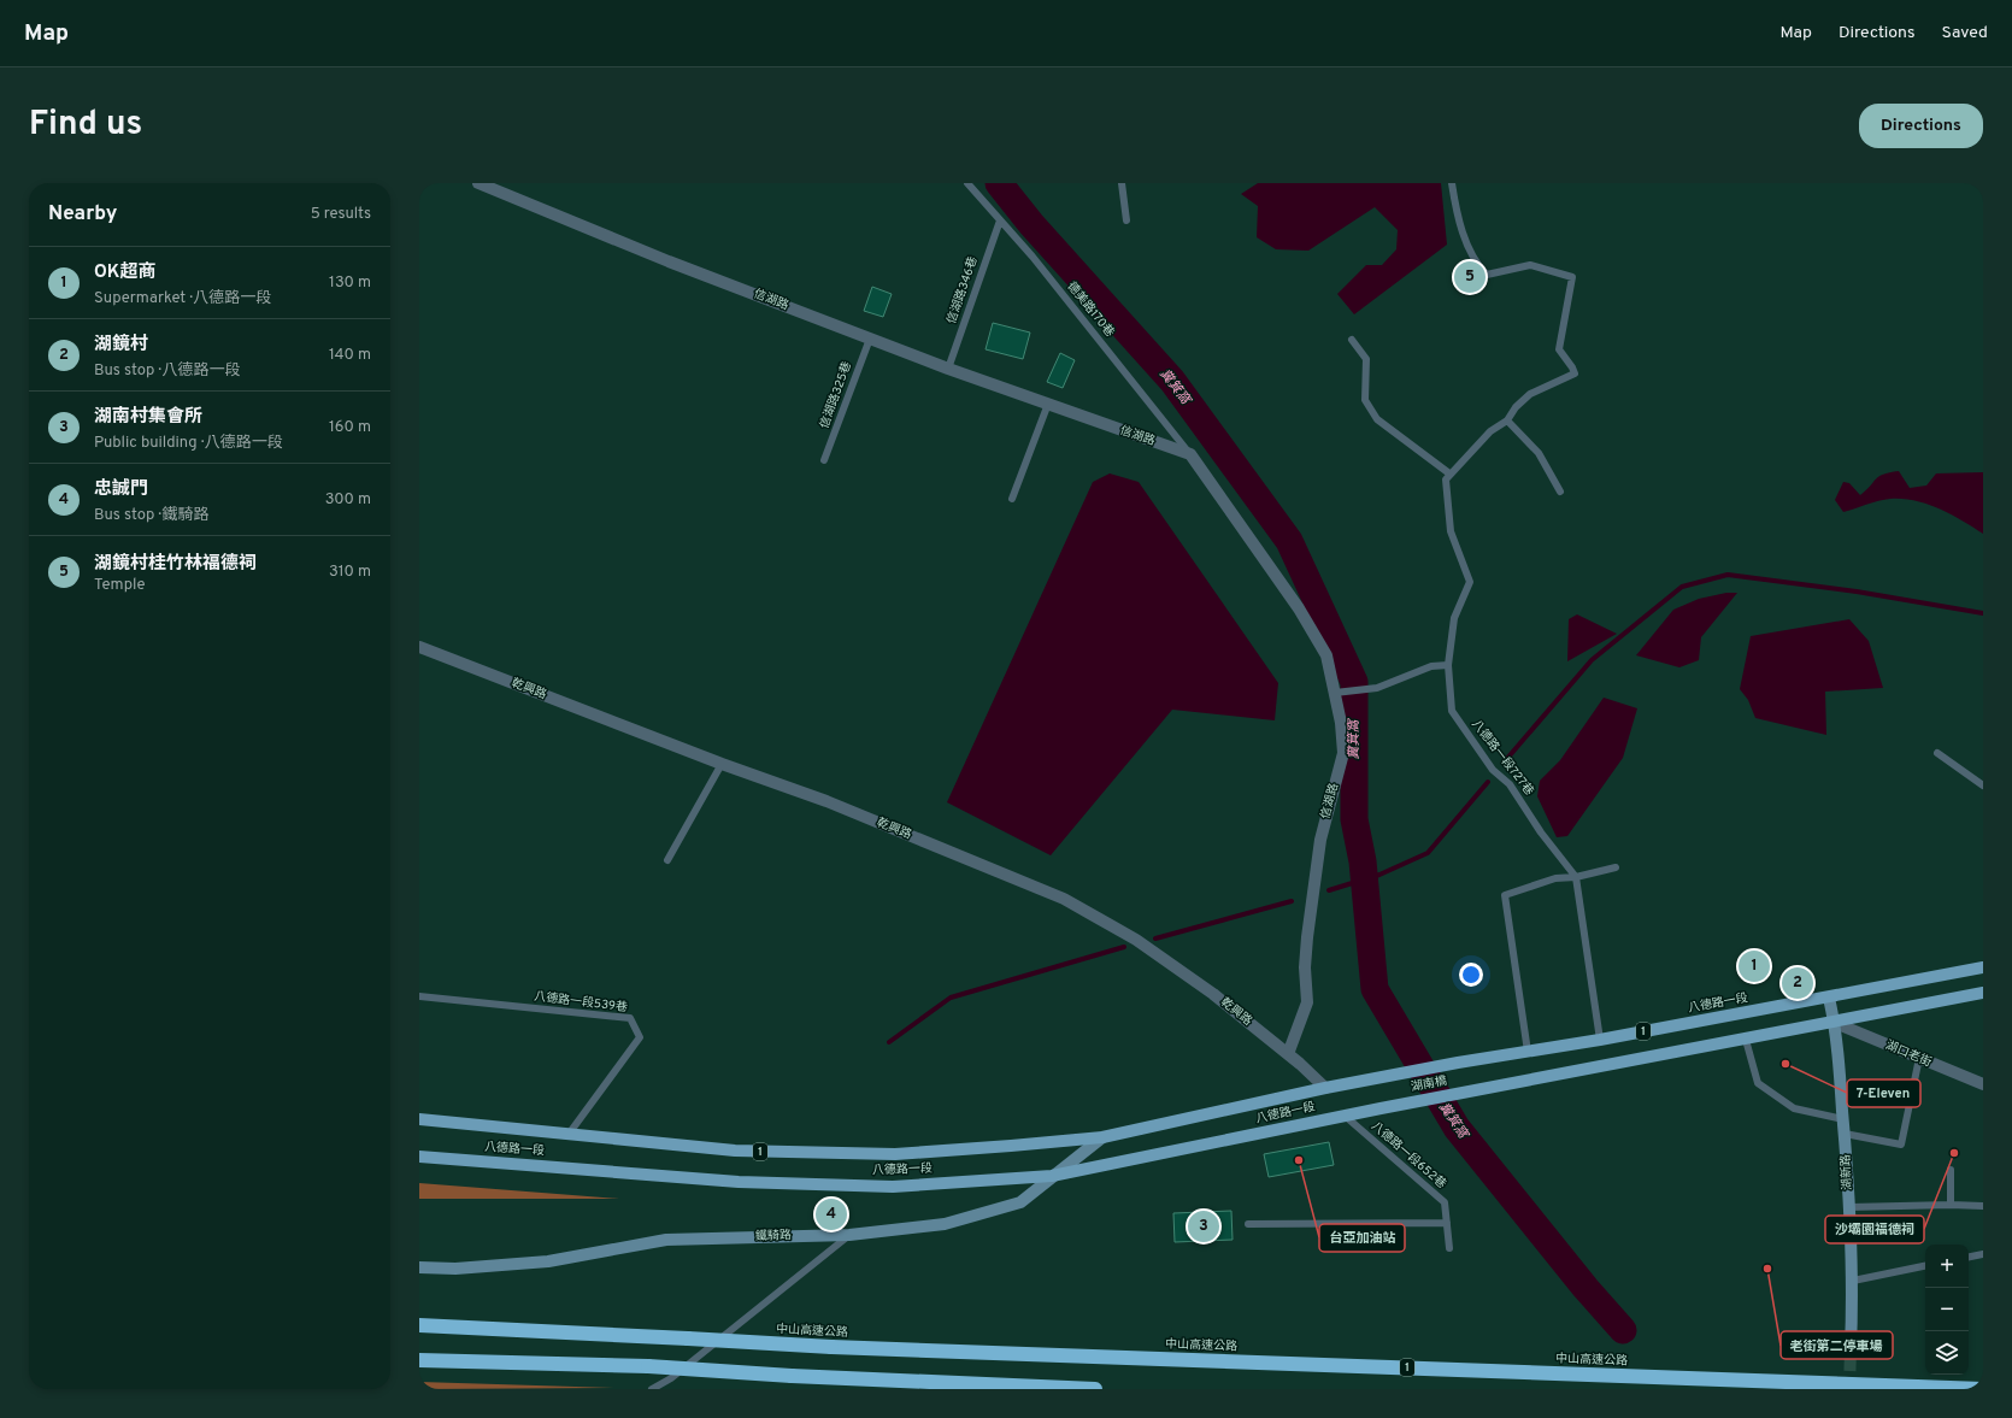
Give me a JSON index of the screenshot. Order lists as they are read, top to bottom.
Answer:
{
  "streets": {
    "highway": ["1", "中山高速公路"],
    "main road": [
      "八德路一段",
      "湖南橋",
      "湖新路",
      "鐵騎路"
    ],
    "street": ["信湖路", "乾興路", "湖口老街"],
    "lane": [
      "信湖路346巷",
      "德美路170巷",
      "信湖路325巷",
      "八德路一段727巷",
      "八德路一段539巷",
      "八德路一段652巷"
    ]
  },
  "crossings": [
    ["信湖路346巷", "信湖路"],
    ["信湖路346巷", "德美路170巷"],
    ["信湖路", "德美路170巷"],
    ["信湖路", "信湖路325巷"],
    ["信湖路", "乾興路"],
    ["乾興路", "八德路一段"],
    ["八德路一段727巷", "八德路一段"],
    ["八德路一段539巷", "八德路一段"],
    ["八德路一段", "湖南橋"],
    ["八德路一段", "八德路一段652巷"],
    ["八德路一段", "湖新路"],
    ["八德路一段", "鐵騎路"],
    ["1", "湖口老街"],
    ["1", "湖南橋"],
    ["1", "湖新路"],
    ["湖口老街", "湖新路"]
  ],
  "water": ["糞箕窩"],
  "places": [
    "7-Eleven",
    "沙壩園福德祠",
    "台亞加油站",
    "老街第二停車場"
  ],
  "page": {
    "header": "Map",
    "nav": ["Map", "Directions", "Saved"],
    "title": "Find us",
    "buttons": "Directions",
    "heading": ["Nearby", "5 results"],
    "list": [
      {
        "mark": "1",
        "name": "OK超商",
        "note": "Supermarket · 八德路一段",
        "value": "130 m"
      },
      {
        "mark": "2",
        "name": "湖鏡村",
        "note": "Bus stop · 八德路一段",
        "value": "140 m"
      },
      {
        "mark": "3",
        "name": "湖南村集會所",
        "note": "Public building · 八德路一段",
        "value": "160 m"
      },
      {
        "mark": "4",
        "name": "忠誠門",
        "note": "Bus stop · 鐵騎路",
        "value": "300 m"
      },
      {
        "mark": "5",
        "name": "湖鏡村桂竹林福德祠",
        "note": "Temple",
        "value": "310 m"
      }
    ],
    "pins": [
      "5",
      "1",
      "2",
      "4",
      "3"
    ],
    "map_buttons": ["+", "−"]
  }
}
